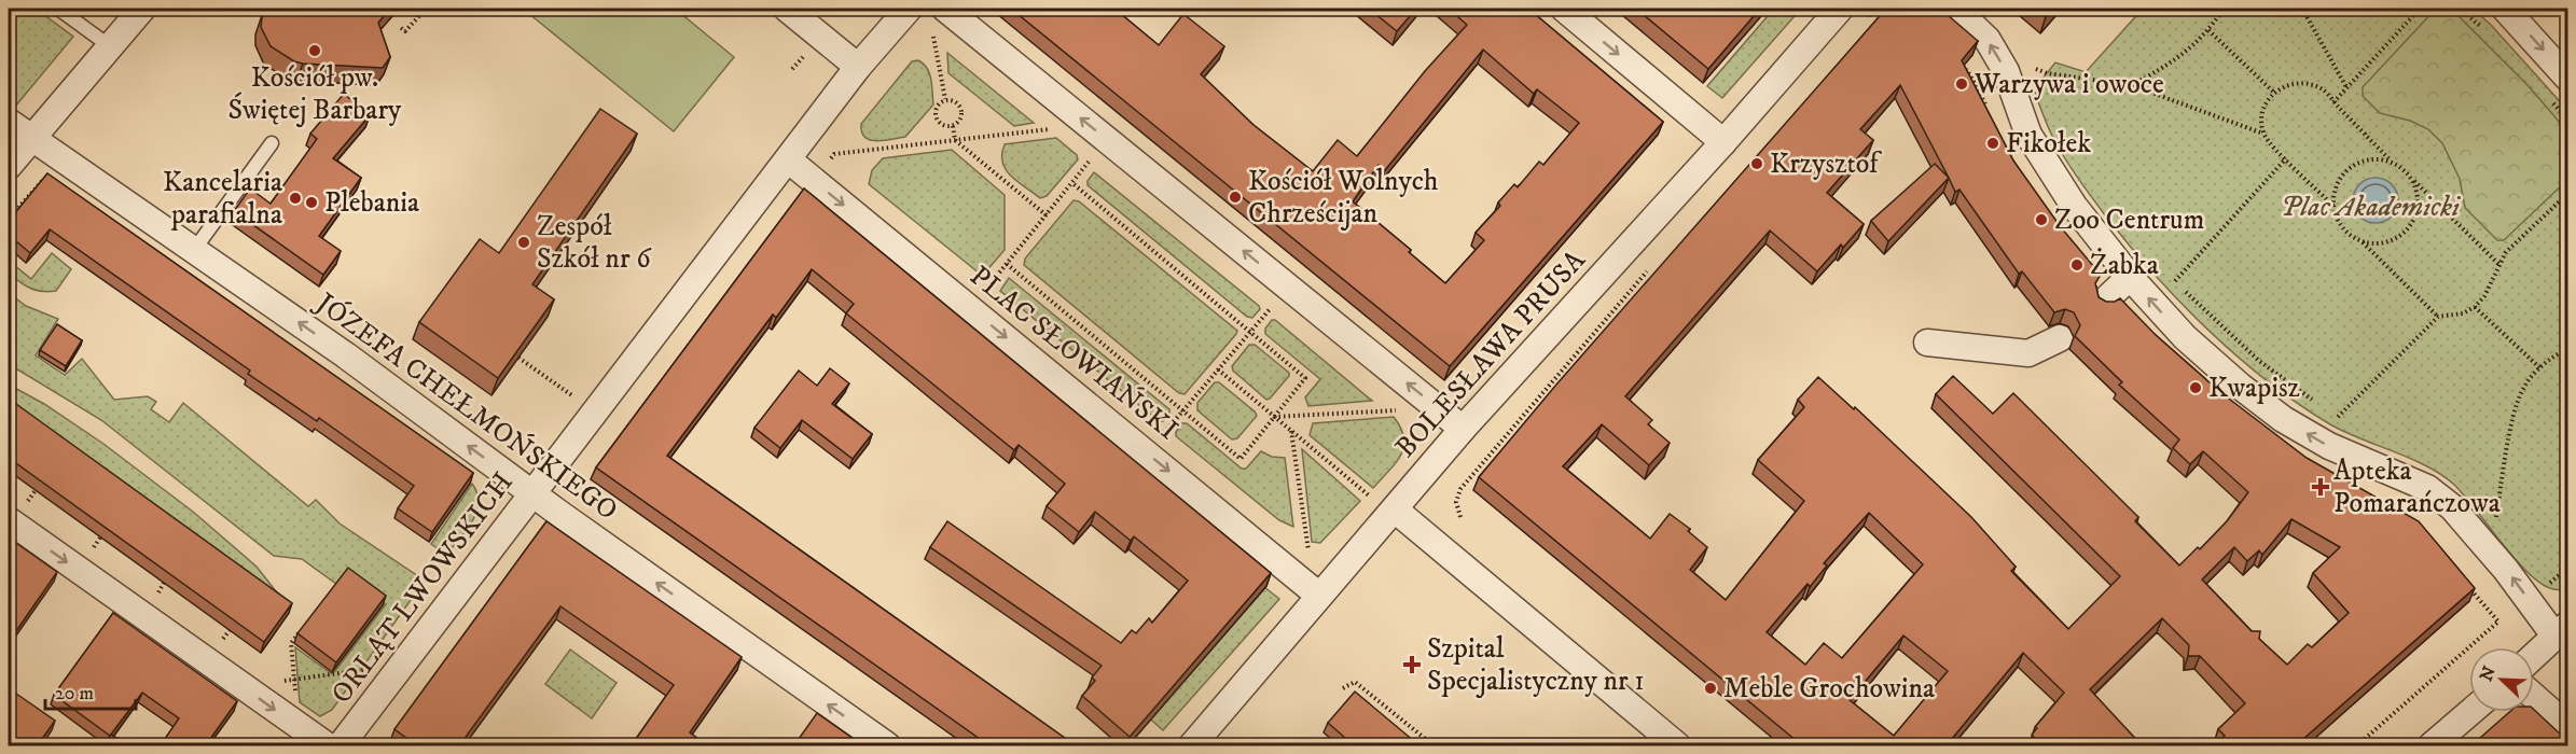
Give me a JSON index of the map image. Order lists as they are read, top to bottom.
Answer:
{
  "streets": {
    "street": [
      "PLAC SŁOWIAŃSKI",
      "BOLESŁAWA PRUSA",
      "JÓZEFA CHEŁMOŃSKIEGO",
      "ORLĄT LWOWSKICH"
    ]
  },
  "crossings": [
    ["PLAC SŁOWIAŃSKI", "BOLESŁAWA PRUSA"],
    ["PLAC SŁOWIAŃSKI", "ORLĄT LWOWSKICH"],
    ["JÓZEFA CHEŁMOŃSKIEGO", "ORLĄT LWOWSKICH"]
  ],
  "one_way": ["JÓZEFA CHEŁMOŃSKIEGO"],
  "parks": ["Plac Akademicki"],
  "places": {
    "other": [
      "Kościół pw. Świętej Barbary",
      "Warzywa i owoce",
      "Fikołek",
      "Krzysztof",
      "Kościół Wolnych Chrześcijan",
      "Kancelaria parafialna",
      "Plebania",
      "Zoo Centrum",
      "Zespół Szkół nr 6",
      "Żabka",
      "Kwapisz",
      "Meble Grochowina"
    ],
    "health": ["Apteka Pomarańczowa", "Szpital Specjalistyczny nr 1"]
  },
  "scale_bar": "20 m",
  "north": "top left"
}
